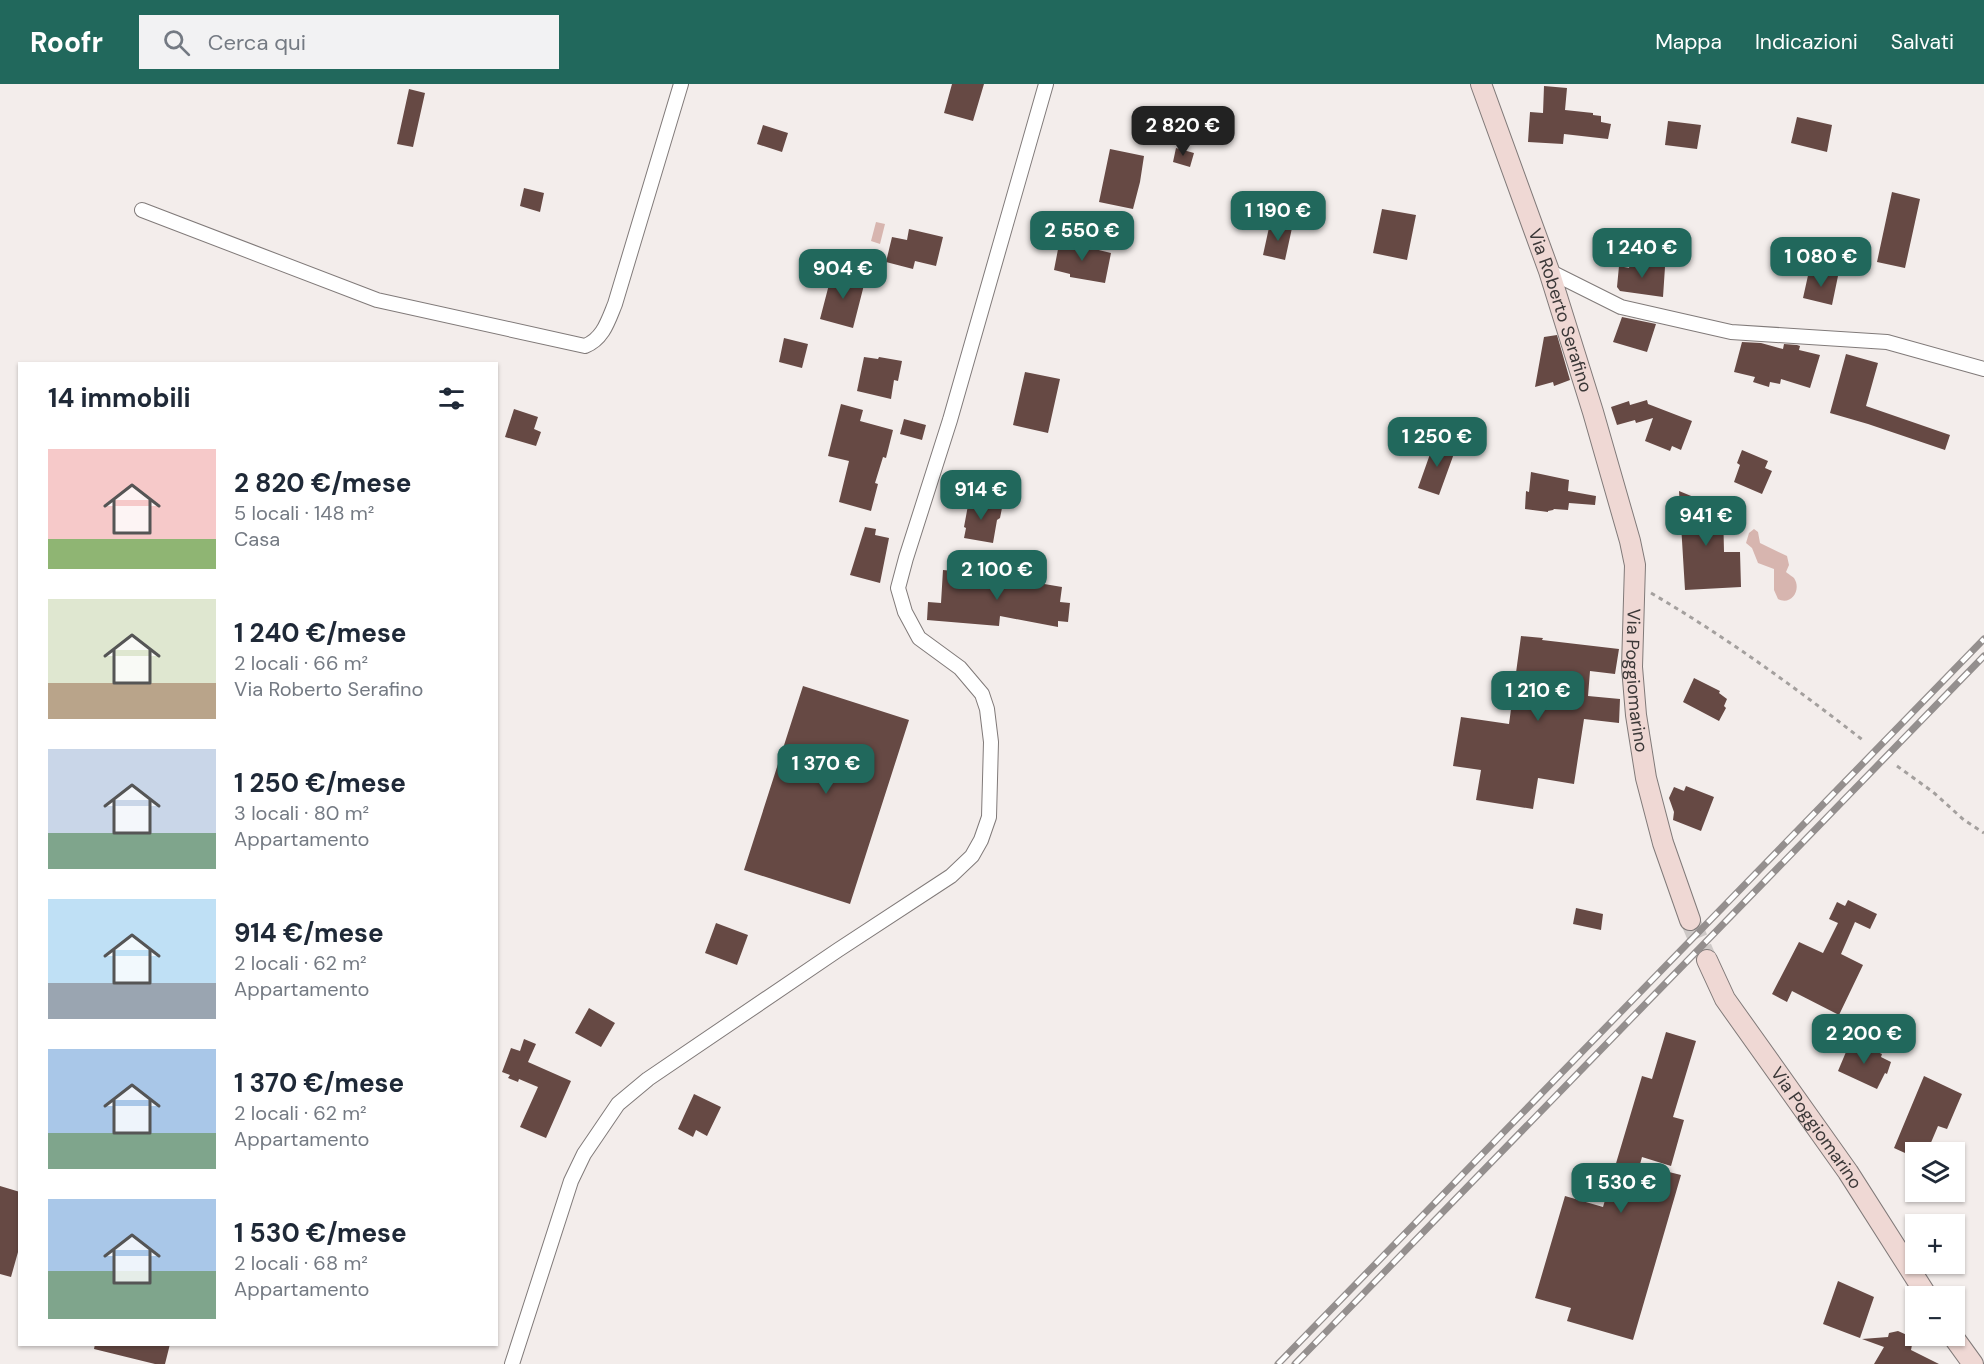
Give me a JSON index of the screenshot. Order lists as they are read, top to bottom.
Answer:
{
  "streets": {
    "main road": ["Via Roberto Serafino", "Via Poggiomarino"]
  },
  "crossings": [
    ["Via Roberto Serafino", "Via Poggiomarino"]
  ],
  "page": {
    "header": "Roofr",
    "search": "Cerca qui",
    "nav": ["Mappa", "Indicazioni", "Salvati"],
    "price": [
      "2 820 €",
      "1 190 €",
      "2 550 €",
      "1 240 €",
      "1 080 €",
      "904 €",
      "1 250 €",
      "914 €",
      "941 €",
      "2 100 €",
      "1 210 €",
      "1 370 €",
      "2 200 €",
      "1 530 €"
    ],
    "heading": "14 immobili",
    "list": [
      {
        "name": "2 820 €/mese",
        "note": "5 locali · 148 m² · Casa"
      },
      {
        "name": "1 240 €/mese",
        "note": "2 locali · 66 m² · Via Roberto Serafino"
      },
      {
        "name": "1 250 €/mese",
        "note": "3 locali · 80 m² · Appartamento"
      },
      {
        "name": "914 €/mese",
        "note": "2 locali · 62 m² · Appartamento"
      },
      {
        "name": "1 370 €/mese",
        "note": "2 locali · 62 m² · Appartamento"
      },
      {
        "name": "1 530 €/mese",
        "note": "2 locali · 68 m² · Appartamento"
      }
    ],
    "map_buttons": ["+", "−"]
  }
}
